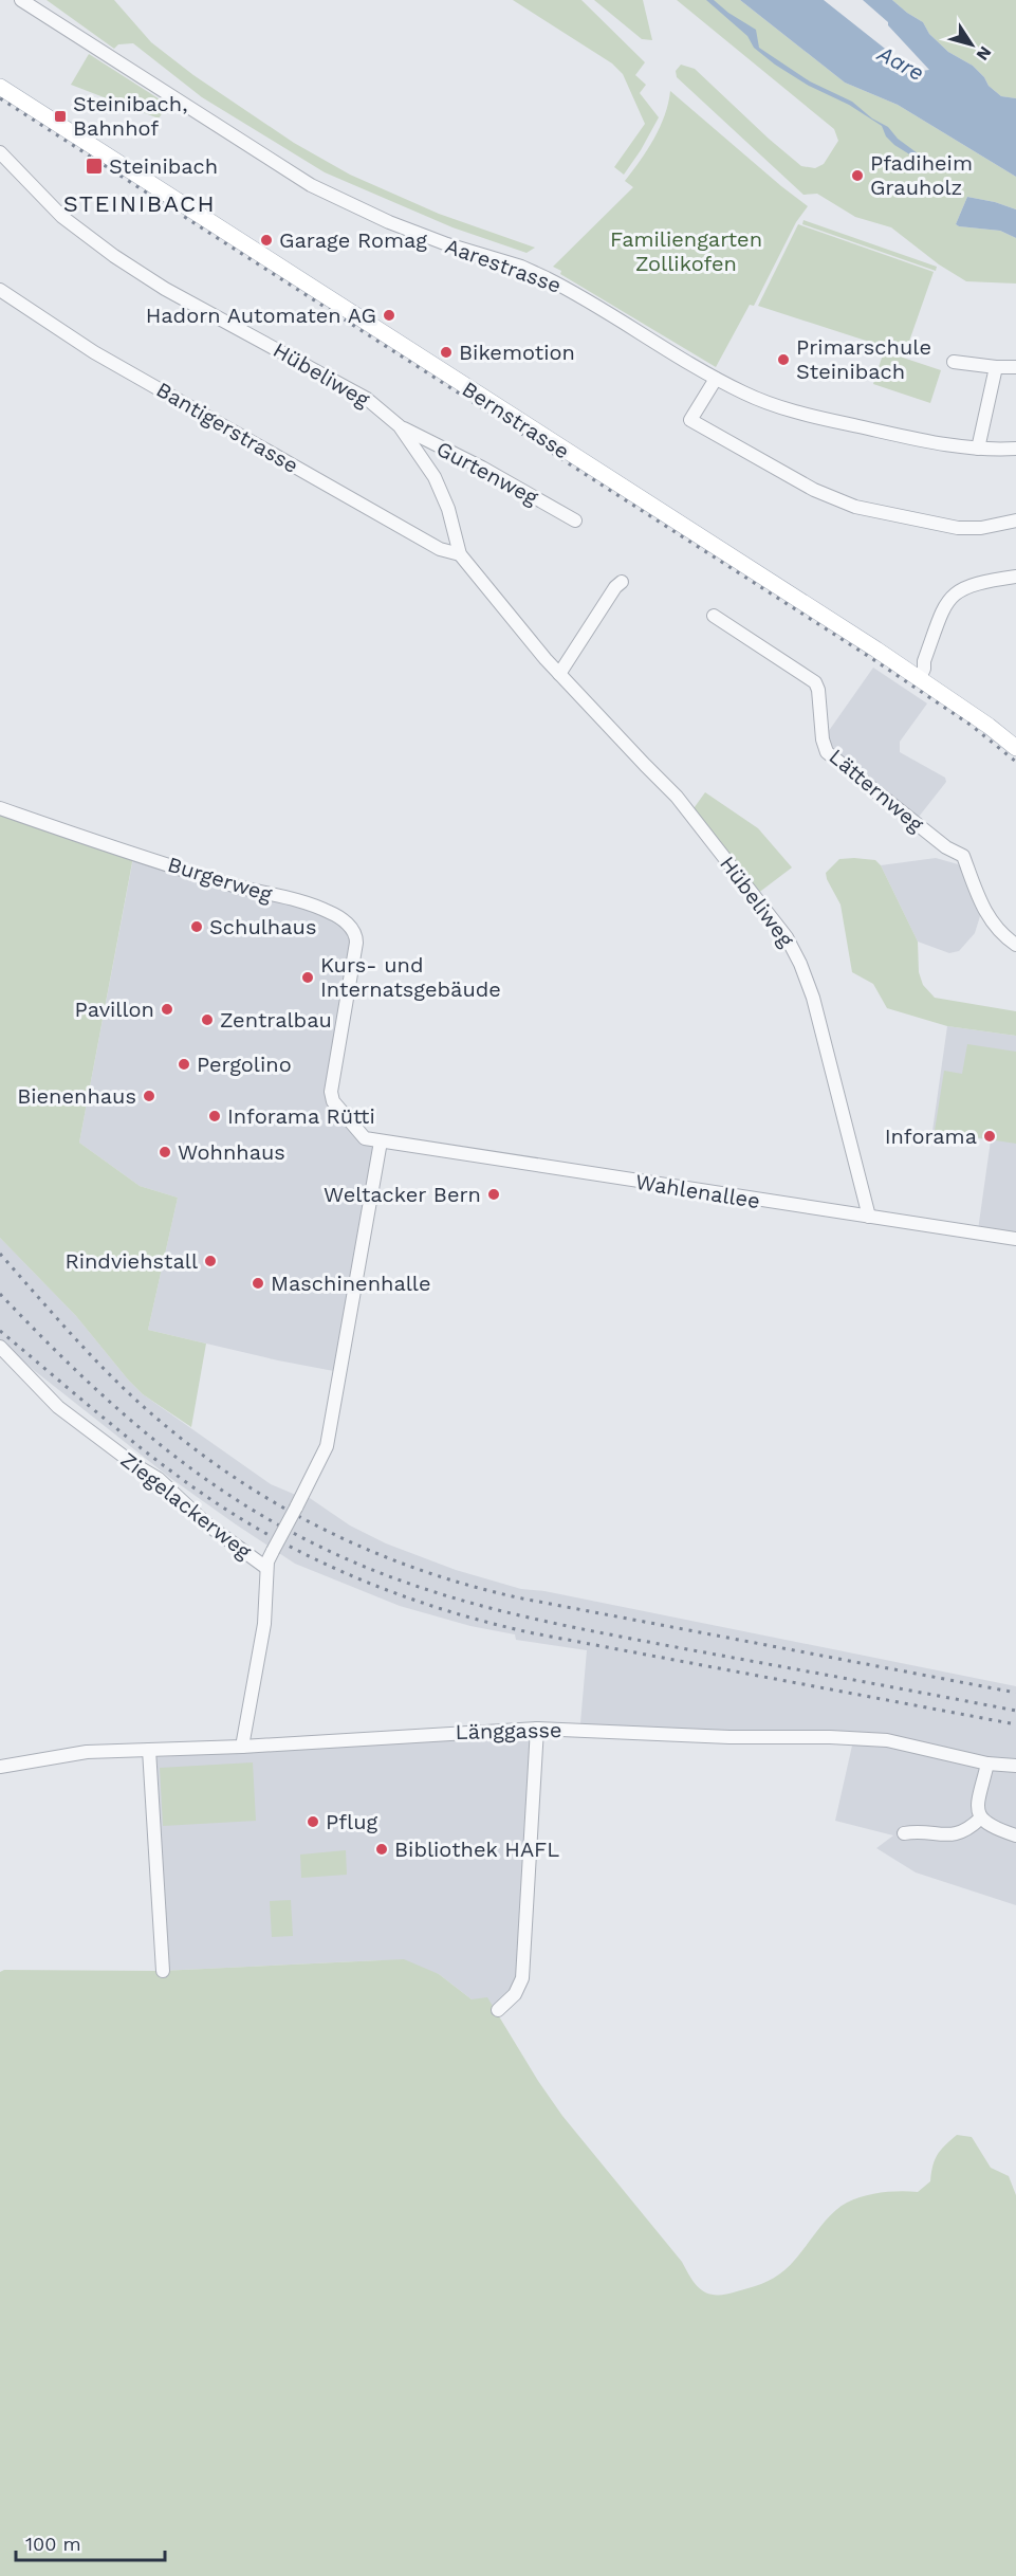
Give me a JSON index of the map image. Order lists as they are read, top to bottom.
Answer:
{
  "streets": {
    "main road": ["Bernstrasse"],
    "street": [
      "Aarestrasse",
      "Hübeliweg",
      "Bantigerstrasse",
      "Gurtenweg",
      "Lätternweg",
      "Burgerweg",
      "Wahlenallee",
      "Ziegelackerweg",
      "Länggasse"
    ]
  },
  "crossings": [
    ["Hübeliweg", "Bantigerstrasse"],
    ["Hübeliweg", "Gurtenweg"],
    ["Hübeliweg", "Wahlenallee"],
    ["Burgerweg", "Wahlenallee"],
    ["Ziegelackerweg", "Länggasse"]
  ],
  "districts": ["STEINIBACH"],
  "water": ["Aare"],
  "parks": ["Familiengarten Zollikofen"],
  "places": {
    "transit": ["Steinibach, Bahnhof", "Steinibach"],
    "other": [
      "Pfadiheim Grauholz",
      "Garage Romag",
      "Hadorn Automaten AG",
      "Bikemotion",
      "Primarschule Steinibach",
      "Schulhaus",
      "Kurs- und Internatsgebäude",
      "Pavillon",
      "Zentralbau",
      "Pergolino",
      "Bienenhaus",
      "Inforama Rütti",
      "Inforama",
      "Wohnhaus",
      "Weltacker Bern",
      "Rindviehstall",
      "Maschinenhalle",
      "Pflug",
      "Bibliothek HAFL"
    ]
  },
  "scale_bar": "100 m",
  "north": "bottom right"
}
